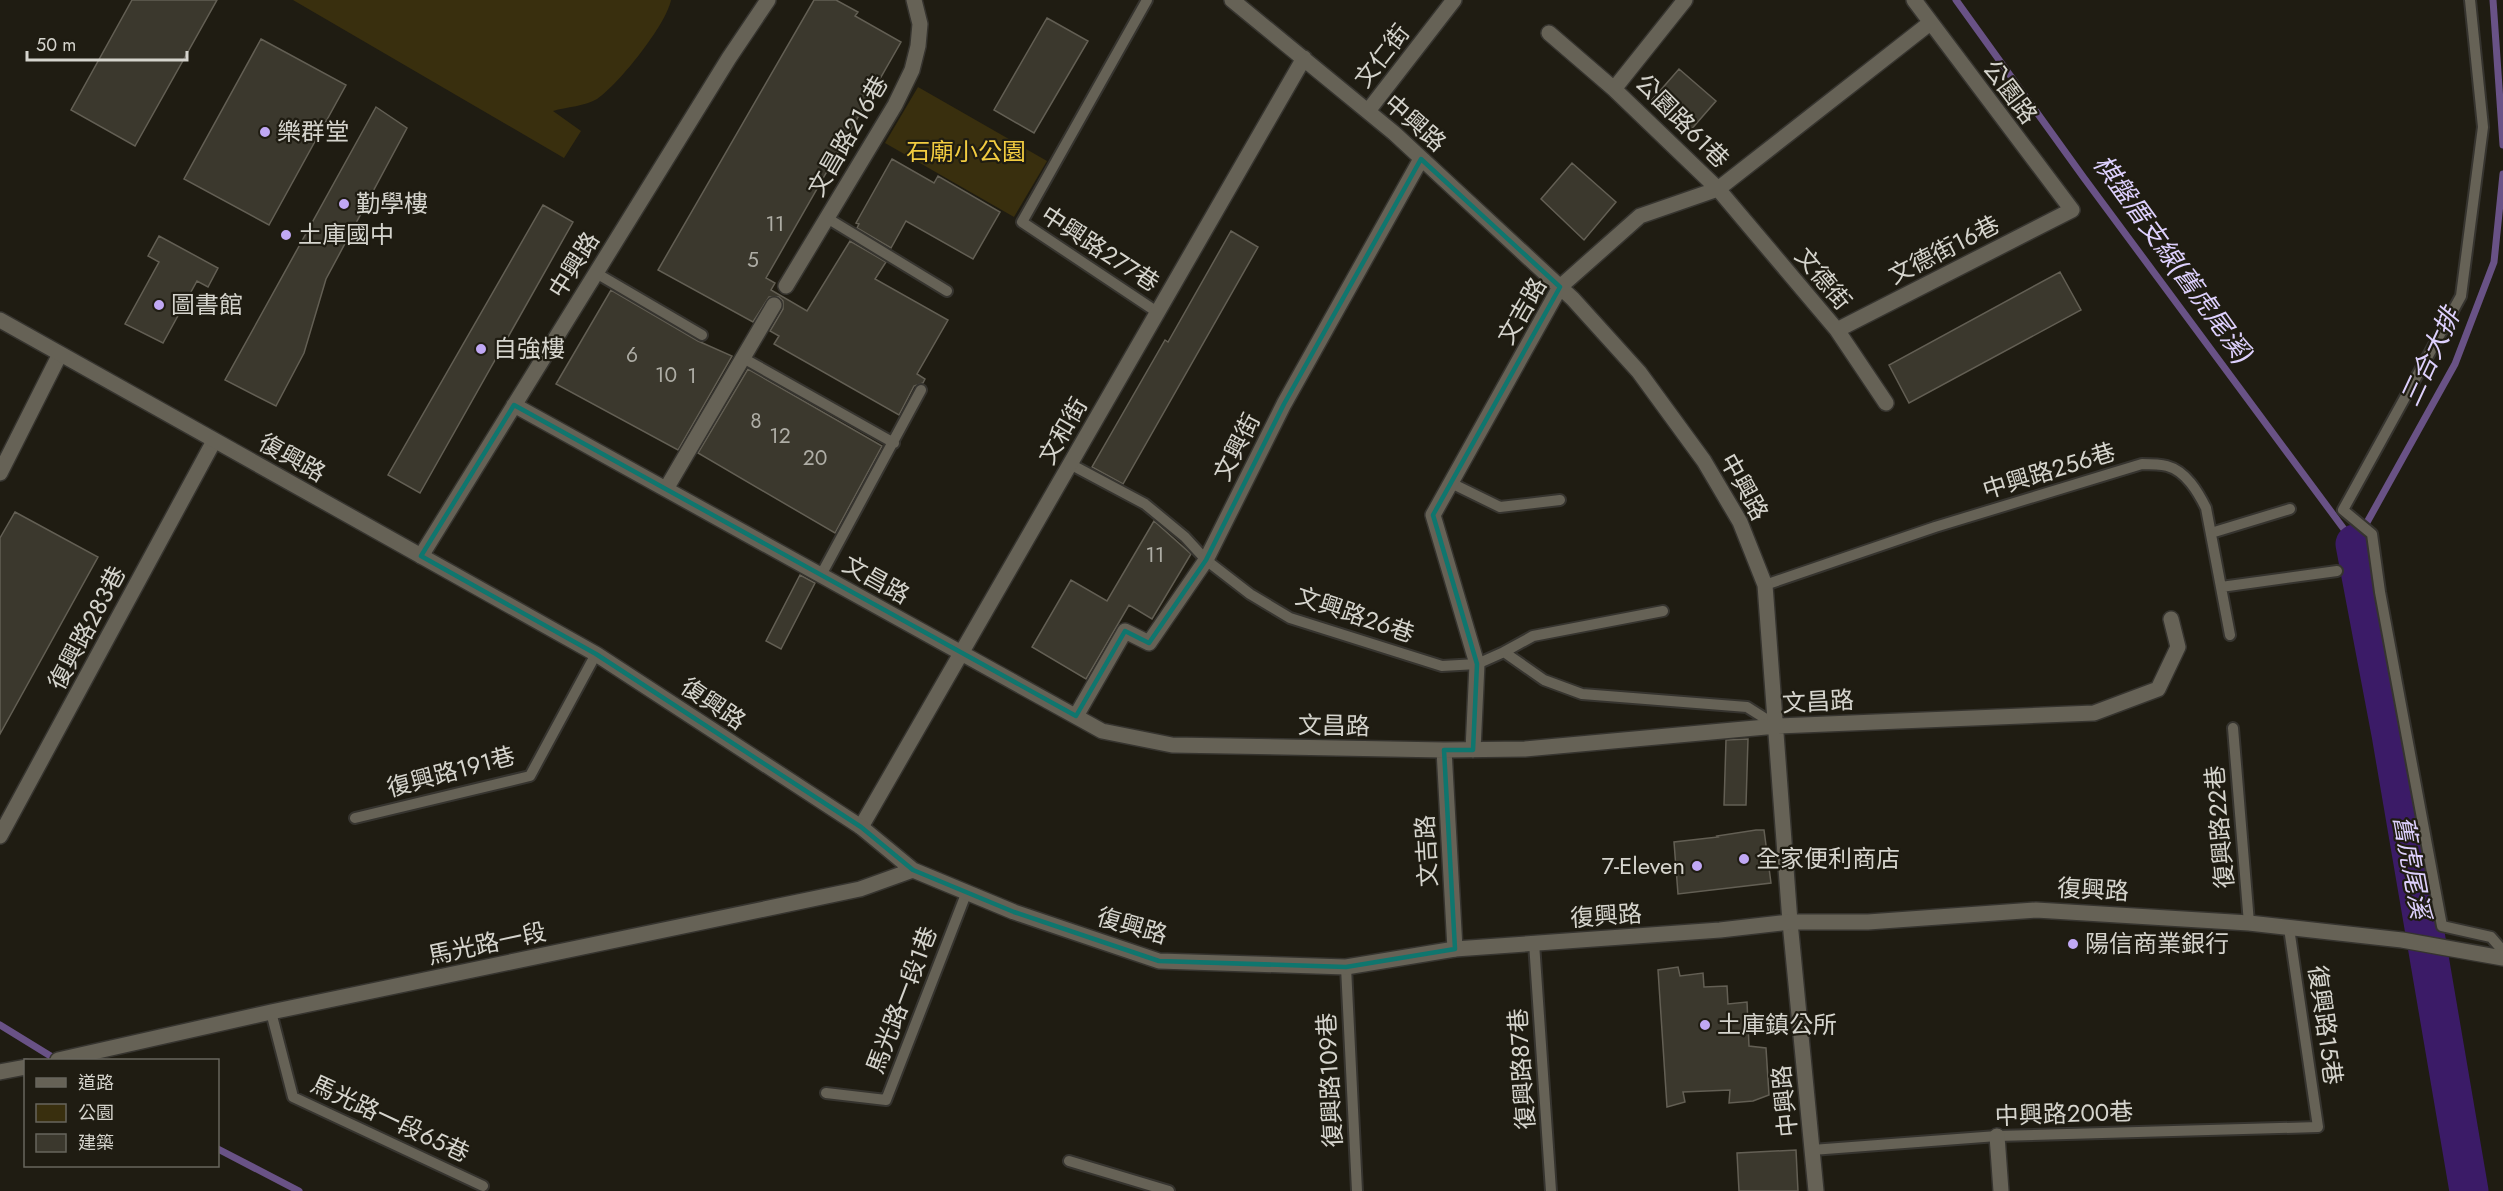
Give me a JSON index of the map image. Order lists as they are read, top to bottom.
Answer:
{
  "streets": {
    "street": [
      "文仁街",
      "公園路",
      "公園路61巷",
      "中興路",
      "文昌路216巷",
      "文德街16巷",
      "文德街",
      "文吉路",
      "文和街",
      "文興街",
      "復興路",
      "文昌路",
      "復興路283巷",
      "馬光路一段"
    ],
    "lane": [
      "中興路277巷",
      "中興路256巷",
      "文興路26巷",
      "復興路191巷",
      "復興路22巷",
      "馬光路一段1巷",
      "復興路15巷",
      "復興路87巷",
      "復興路109巷",
      "中興路200巷",
      "馬光路一段65巷"
    ]
  },
  "crossings": [
    ["文仁街", "中興路"],
    ["公園路", "文德街16巷"],
    ["公園路", "文吉路"],
    ["公園路61巷", "文德街"],
    ["公園路61巷", "文吉路"],
    ["中興路", "文吉路"],
    ["中興路", "文和街"],
    ["中興路", "文興街"],
    ["中興路", "復興路"],
    ["中興路", "中興路256巷"],
    ["中興路", "文昌路"],
    ["中興路", "中興路200巷"],
    ["中興路277巷", "文和街"],
    ["文德街16巷", "文德街"],
    ["文德街", "文吉路"],
    ["文吉路", "復興路"],
    ["文吉路", "文昌路"],
    ["文吉路", "文興路26巷"],
    ["文和街", "復興路"],
    ["文和街", "文昌路"],
    ["文和街", "文興路26巷"],
    ["文興街", "文昌路"],
    ["文興街", "文興路26巷"],
    ["復興路", "復興路283巷"],
    ["復興路", "復興路191巷"],
    ["復興路", "復興路22巷"],
    ["復興路", "馬光路一段"],
    ["復興路", "馬光路一段1巷"],
    ["復興路", "復興路15巷"],
    ["復興路", "復興路87巷"],
    ["復興路", "復興路109巷"],
    ["馬光路一段", "馬光路一段65巷"],
    ["復興路15巷", "中興路200巷"]
  ],
  "water": ["棋盤厝支線(舊虎尾溪)", "三合大排", "舊虎尾溪"],
  "parks": ["石廟小公園"],
  "places": [
    "樂群堂",
    "勤學樓",
    "土庫國中",
    "圖書館",
    "自強樓",
    "全家便利商店",
    "7-Eleven",
    "陽信商業銀行",
    "土庫鎮公所"
  ],
  "house_numbers": [
    "11",
    "5",
    "6",
    "10",
    "1",
    "8",
    "12",
    "20",
    "11"
  ],
  "legend": ["道路", "公園", "建築"],
  "scale_bar": "50 m"
}
